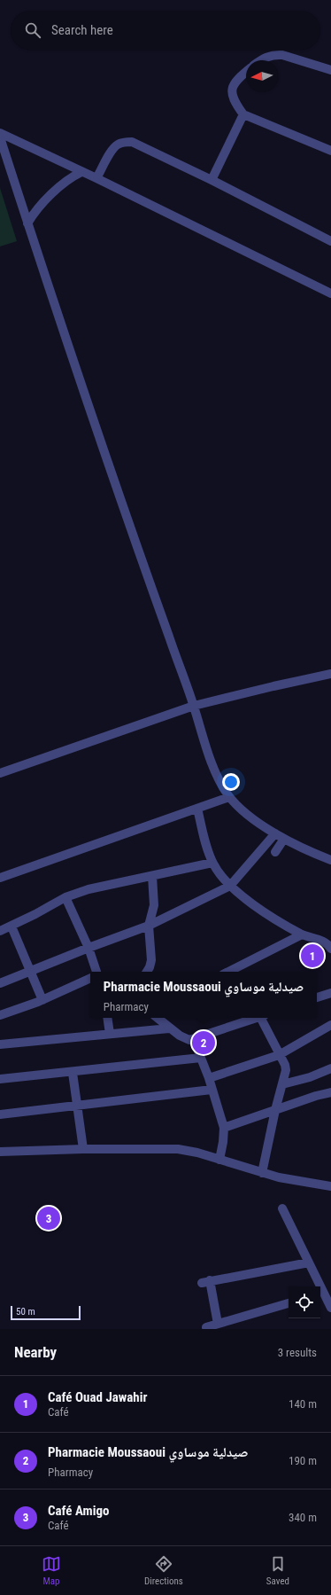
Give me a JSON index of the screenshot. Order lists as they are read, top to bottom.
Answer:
{
  "scale_bar": "50 m",
  "north": "left",
  "page": {
    "search": "Search here",
    "pins": ["1", "2", "3"],
    "popup": ["Pharmacie Moussaoui صيدلية موساوي", "Pharmacy"],
    "scale": "50 m",
    "heading": ["Nearby", "3 results"],
    "list": [
      {
        "mark": "1",
        "name": "Café Ouad Jawahir",
        "note": "Café",
        "value": "140 m"
      },
      {
        "mark": "2",
        "name": "Pharmacie Moussaoui صيدلية موساوي",
        "note": "Pharmacy",
        "value": "190 m"
      },
      {
        "mark": "3",
        "name": "Café Amigo",
        "note": "Café",
        "value": "340 m"
      }
    ],
    "nav": ["Map", "Directions", "Saved"]
  }
}
